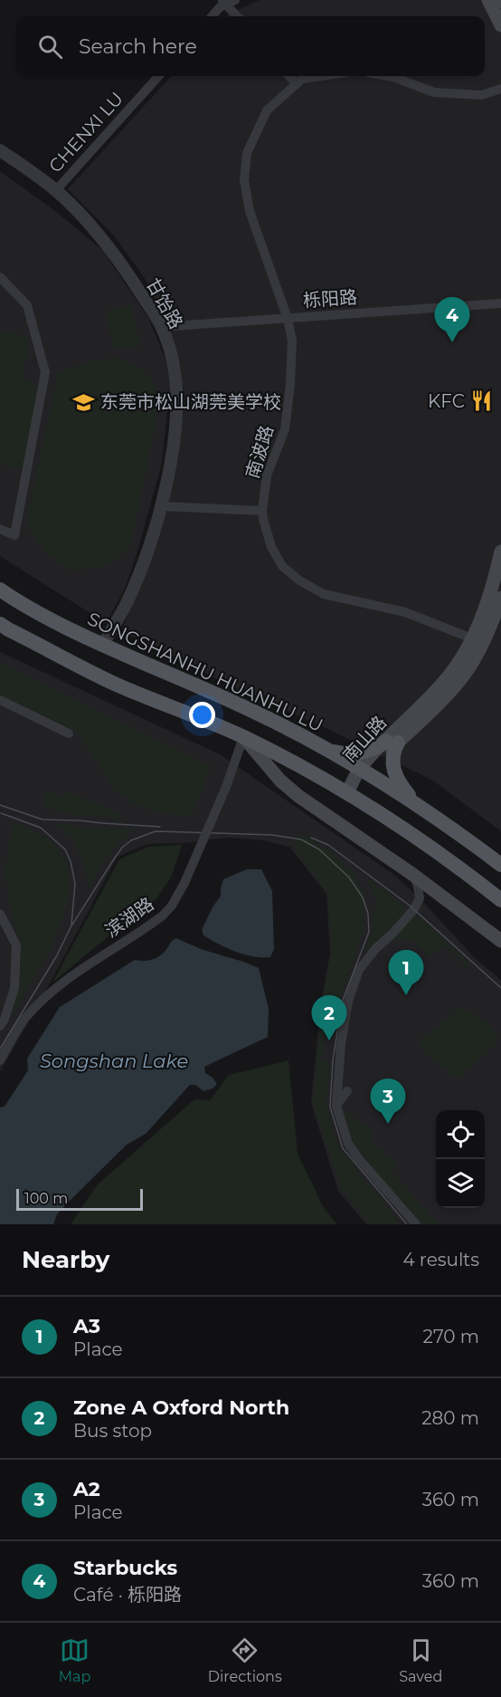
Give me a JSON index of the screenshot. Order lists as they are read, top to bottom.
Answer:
{
  "streets": {
    "main road": ["SONGSHANHU HUANHU LU", "南山路"],
    "street": [
      "CHENXI LU",
      "栎阳路",
      "甘饴路",
      "南波路",
      "滨湖路"
    ]
  },
  "crossings": [
    ["CHENXI LU", "甘饴路"],
    ["栎阳路", "甘饴路"],
    ["栎阳路", "南波路"],
    ["甘饴路", "SONGSHANHU HUANHU LU"],
    ["南波路", "南山路"],
    ["SONGSHANHU HUANHU LU", "南山路"]
  ],
  "water": ["Songshan Lake"],
  "places": {
    "restaurant": ["KFC"],
    "school or university": ["东莞市松山湖莞美学校"]
  },
  "scale_bar": "100 m",
  "page": {
    "search": "Search here",
    "pins": [
      "4",
      "1",
      "2",
      "3"
    ],
    "scale": "100 m",
    "heading": ["Nearby", "4 results"],
    "list": [
      {
        "mark": "1",
        "name": "A3",
        "note": "Place",
        "value": "270 m"
      },
      {
        "mark": "2",
        "name": "Zone A Oxford North",
        "note": "Bus stop",
        "value": "280 m"
      },
      {
        "mark": "3",
        "name": "A2",
        "note": "Place",
        "value": "360 m"
      },
      {
        "mark": "4",
        "name": "Starbucks",
        "note": "Café · 栎阳路",
        "value": "360 m"
      }
    ],
    "nav": ["Map", "Directions", "Saved"]
  }
}
